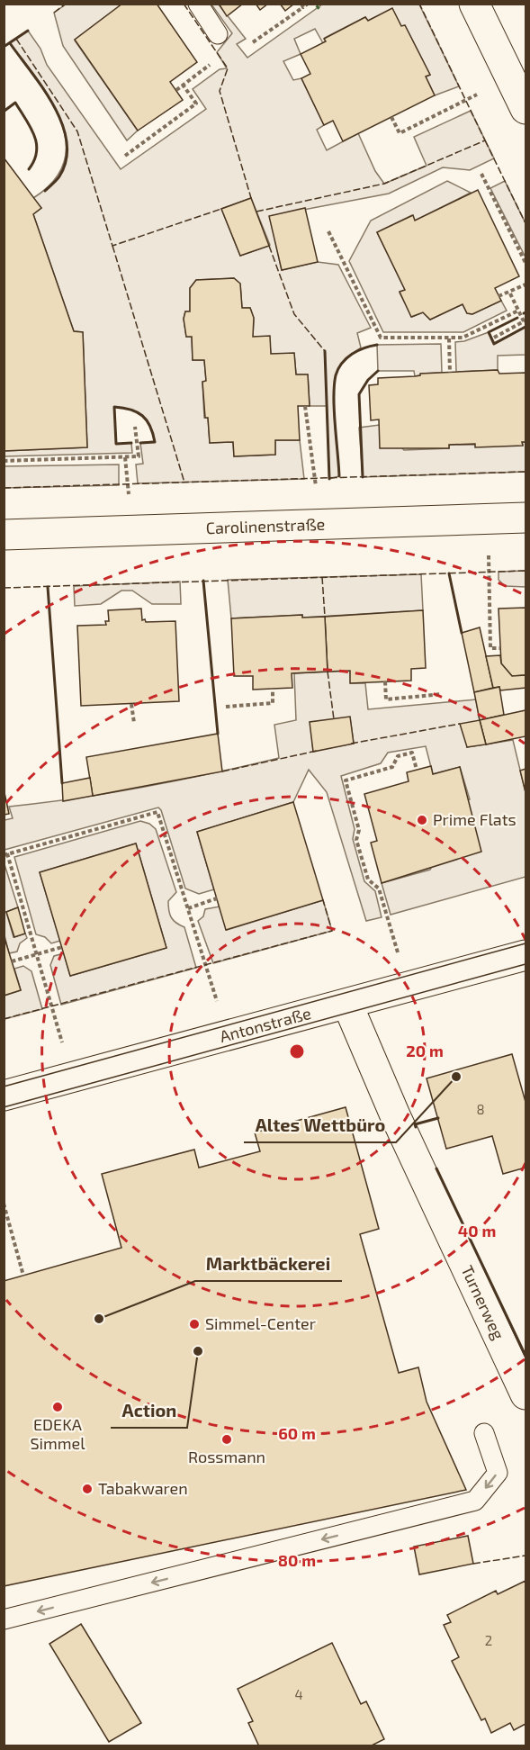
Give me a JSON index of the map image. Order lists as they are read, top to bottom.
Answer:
{
  "streets": {
    "street": ["Carolinenstraße", "Antonstraße", "Turnerweg"]
  },
  "crossings": [
    ["Antonstraße", "Turnerweg"]
  ],
  "places": [
    "Prime Flats",
    "Altes Wettbüro",
    "Marktbäckerei",
    "Simmel-Center",
    "Action",
    "EDEKA Simmel",
    "Rossmann",
    "Tabakwaren"
  ],
  "house_numbers": ["8", "2", "4"],
  "rings": [
    "20 m",
    "40 m",
    "60 m",
    "80 m"
  ]
}
